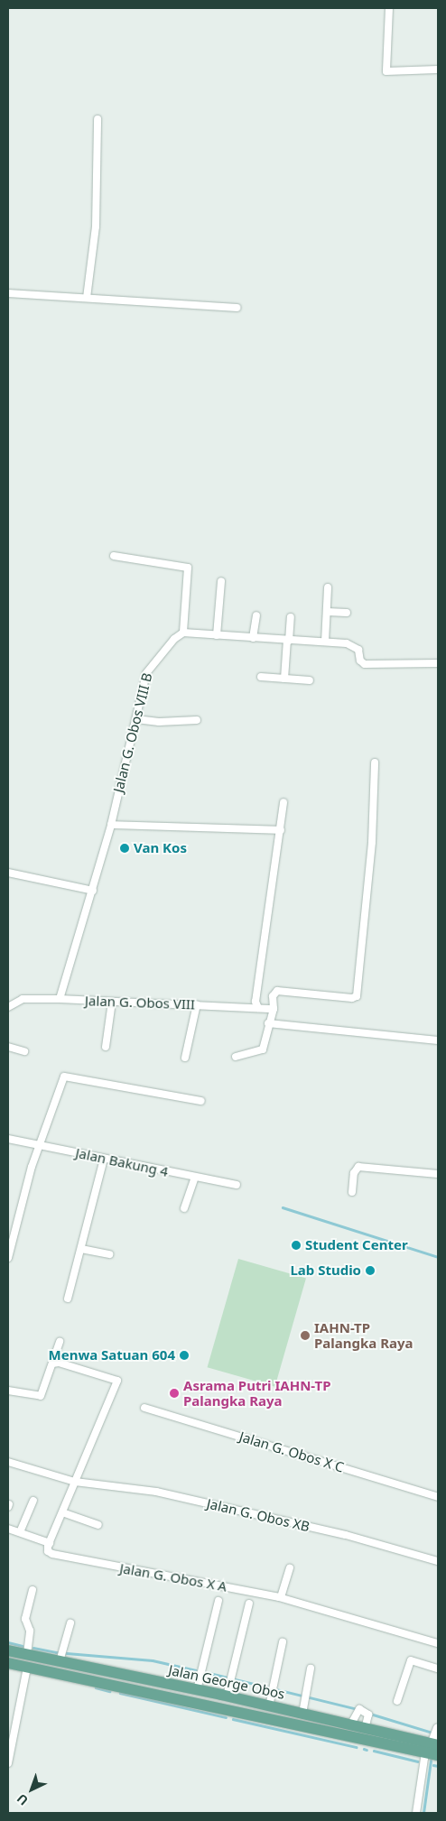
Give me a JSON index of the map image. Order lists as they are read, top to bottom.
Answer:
{
  "streets": {
    "main road": ["Jalan George Obos"],
    "street": [
      "Jalan G. Obos VIII B",
      "Jalan G. Obos VIII",
      "Jalan Bakung 4",
      "Jalan G. Obos X C",
      "Jalan G. Obos XB",
      "Jalan G. Obos X A"
    ]
  },
  "crossings": [
    ["Jalan G. Obos VIII B", "Jalan G. Obos VIII"]
  ],
  "places": [
    "Van Kos",
    "Student Center",
    "Lab Studio",
    "IAHN-TP Palangka Raya",
    "Menwa Satuan 604",
    "Asrama Putri IAHN-TP Palangka Raya"
  ],
  "north": "bottom left"
}
